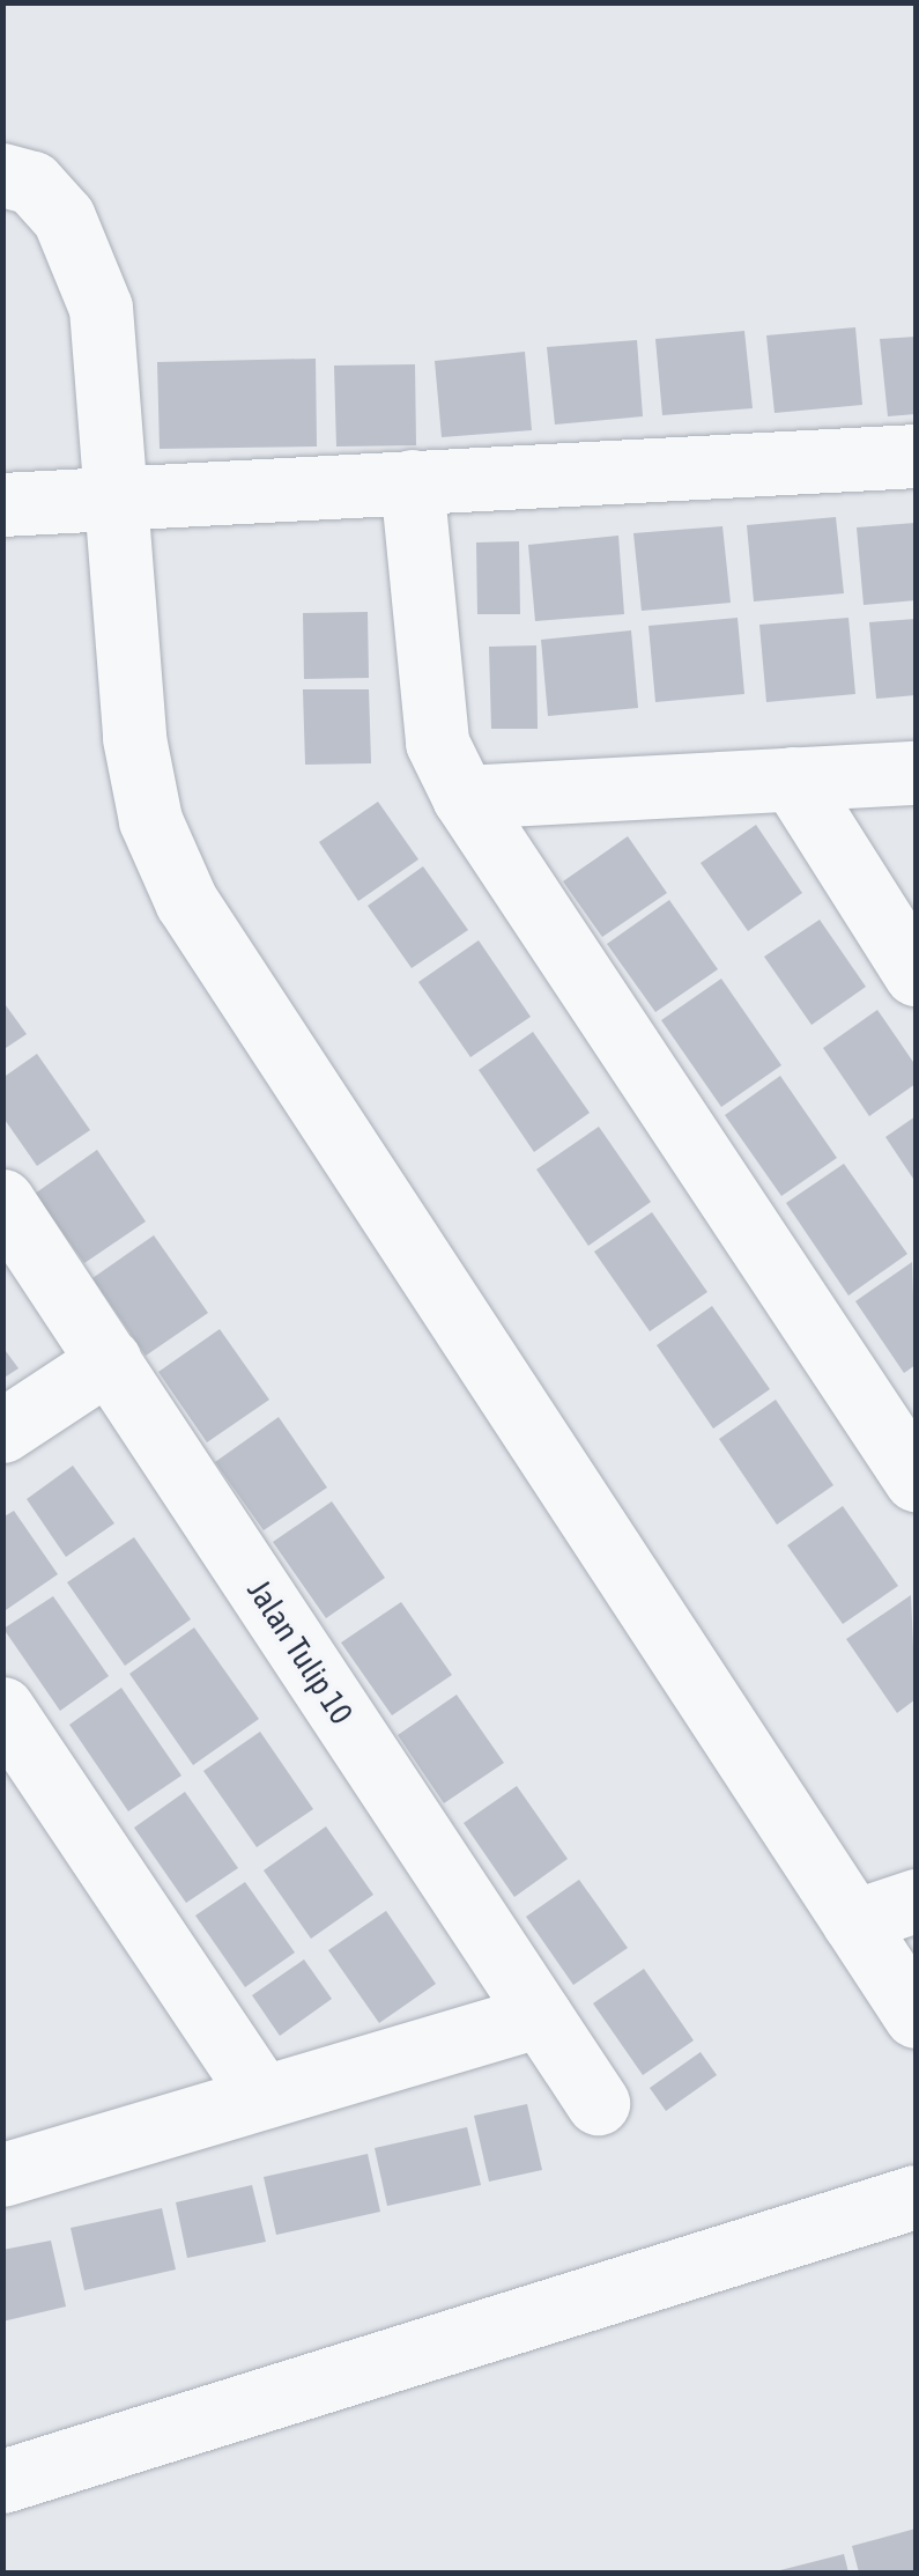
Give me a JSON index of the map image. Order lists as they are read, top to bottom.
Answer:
{
  "streets": {
    "street": ["Jalan Tulip 10"]
  }
}
